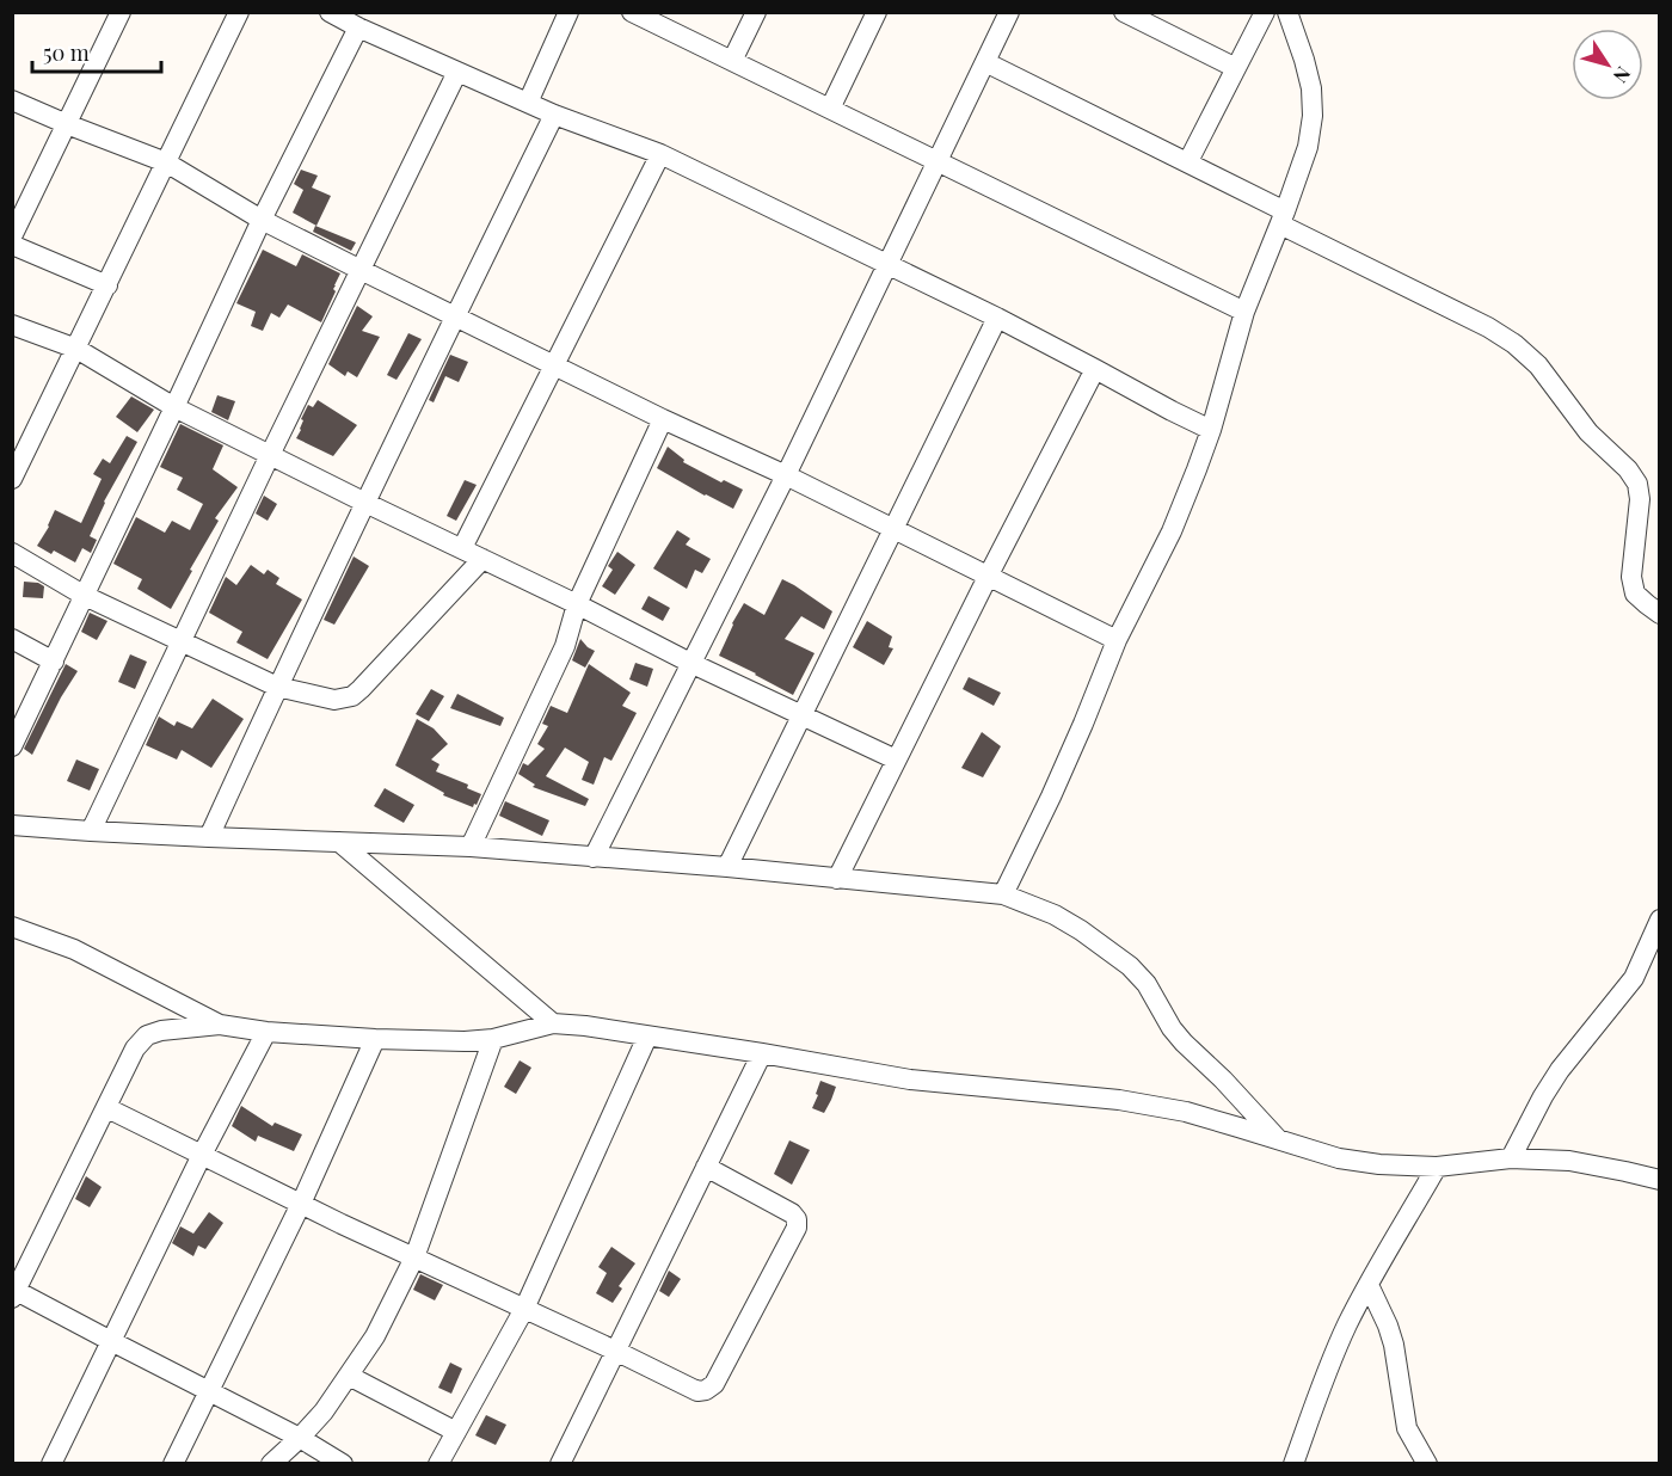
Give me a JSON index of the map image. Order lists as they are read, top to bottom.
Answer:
{
  "scale_bar": "50 m",
  "north": "bottom right"
}
